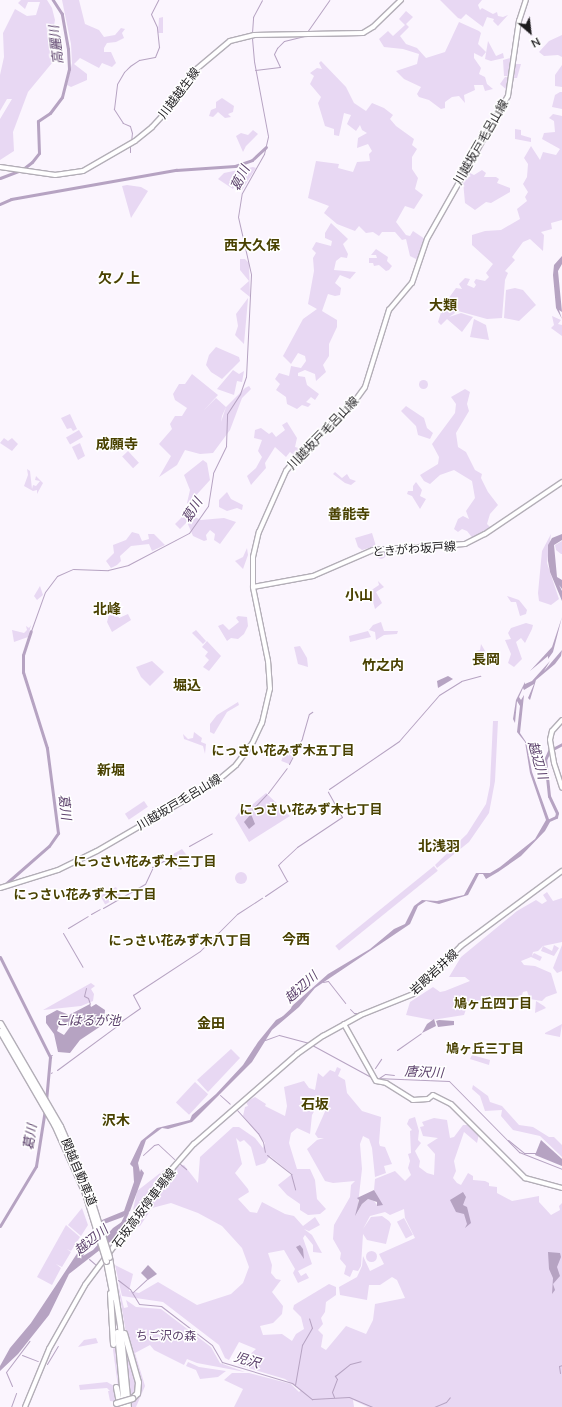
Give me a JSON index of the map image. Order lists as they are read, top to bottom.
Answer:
{
  "streets": {
    "highway": ["関越自動車道"],
    "main road": [
      "川越越生線",
      "川越坂戸毛呂山線",
      "ときがわ坂戸線",
      "岩殿岩井線",
      "石坂高坂停車場線"
    ]
  },
  "crossings": [
    ["川越坂戸毛呂山線", "ときがわ坂戸線"],
    ["岩殿岩井線", "石坂高坂停車場線"]
  ],
  "districts": [
    "西大久保",
    "欠ノ上",
    "大類",
    "成願寺",
    "善能寺",
    "小山",
    "北峰",
    "長岡",
    "竹之内",
    "堀込",
    "にっさい花みず木五丁目",
    "新堀",
    "にっさい花みず木七丁目",
    "北浅羽",
    "にっさい花みず木三丁目",
    "にっさい花みず木二丁目",
    "今西",
    "にっさい花みず木八丁目",
    "鳩ヶ丘四丁目",
    "金田",
    "鳩ヶ丘三丁目",
    "石坂",
    "沢木"
  ],
  "water": [
    "高麗川",
    "葛川",
    "越辺川",
    "こはるが池",
    "唐沢川",
    "児沢"
  ],
  "parks": ["ちご沢の森"],
  "north": "bottom right"
}
